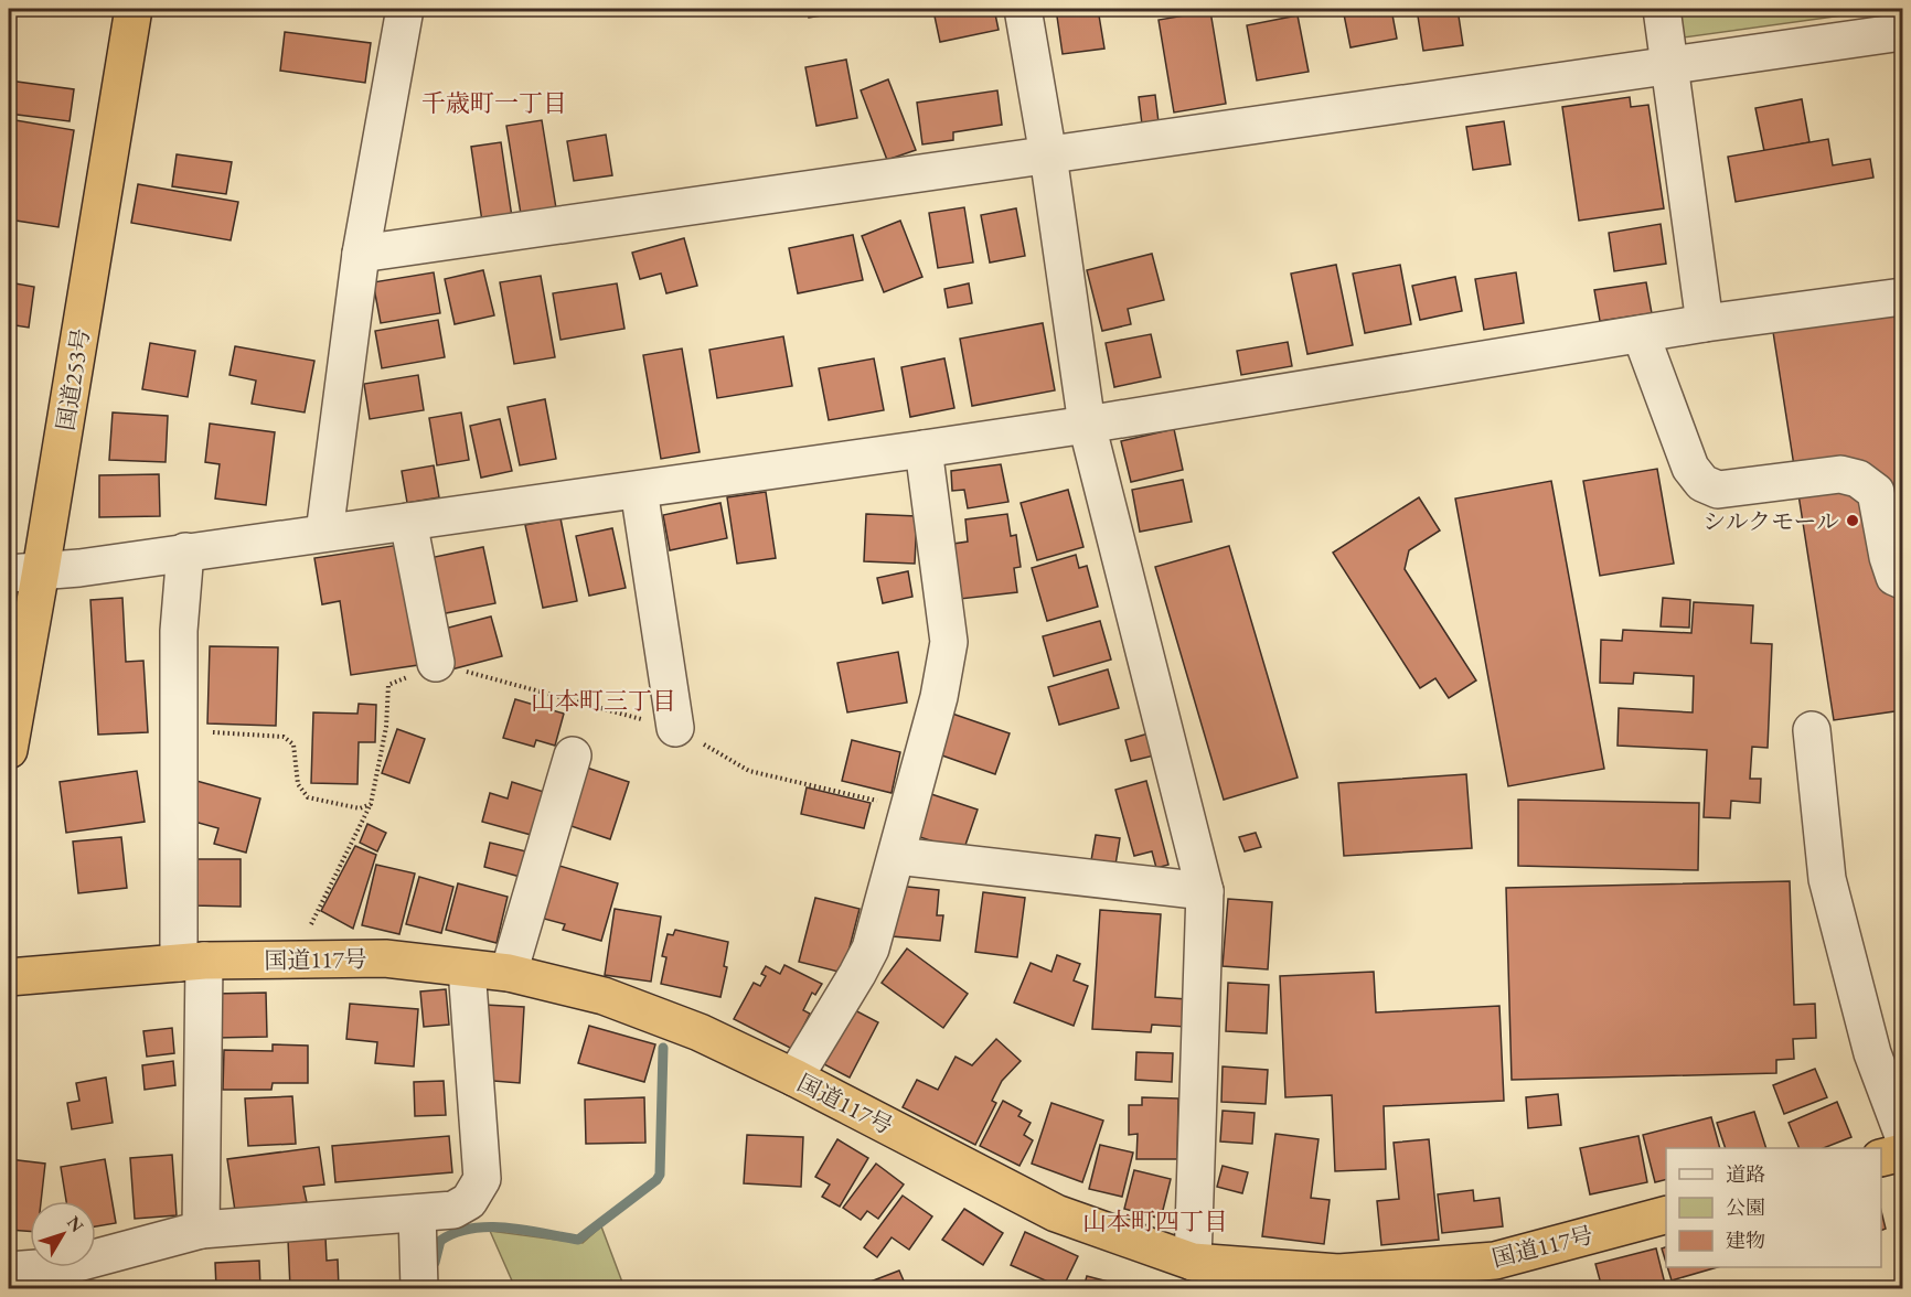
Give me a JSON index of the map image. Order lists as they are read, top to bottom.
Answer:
{
  "streets": {
    "highway": ["国道253号", "国道117号"]
  },
  "districts": ["千歳町一丁目", "山本町三丁目", "山本町四丁目"],
  "places": ["シルクモール"],
  "legend": ["道路", "公園", "建物"],
  "north": "top right"
}
